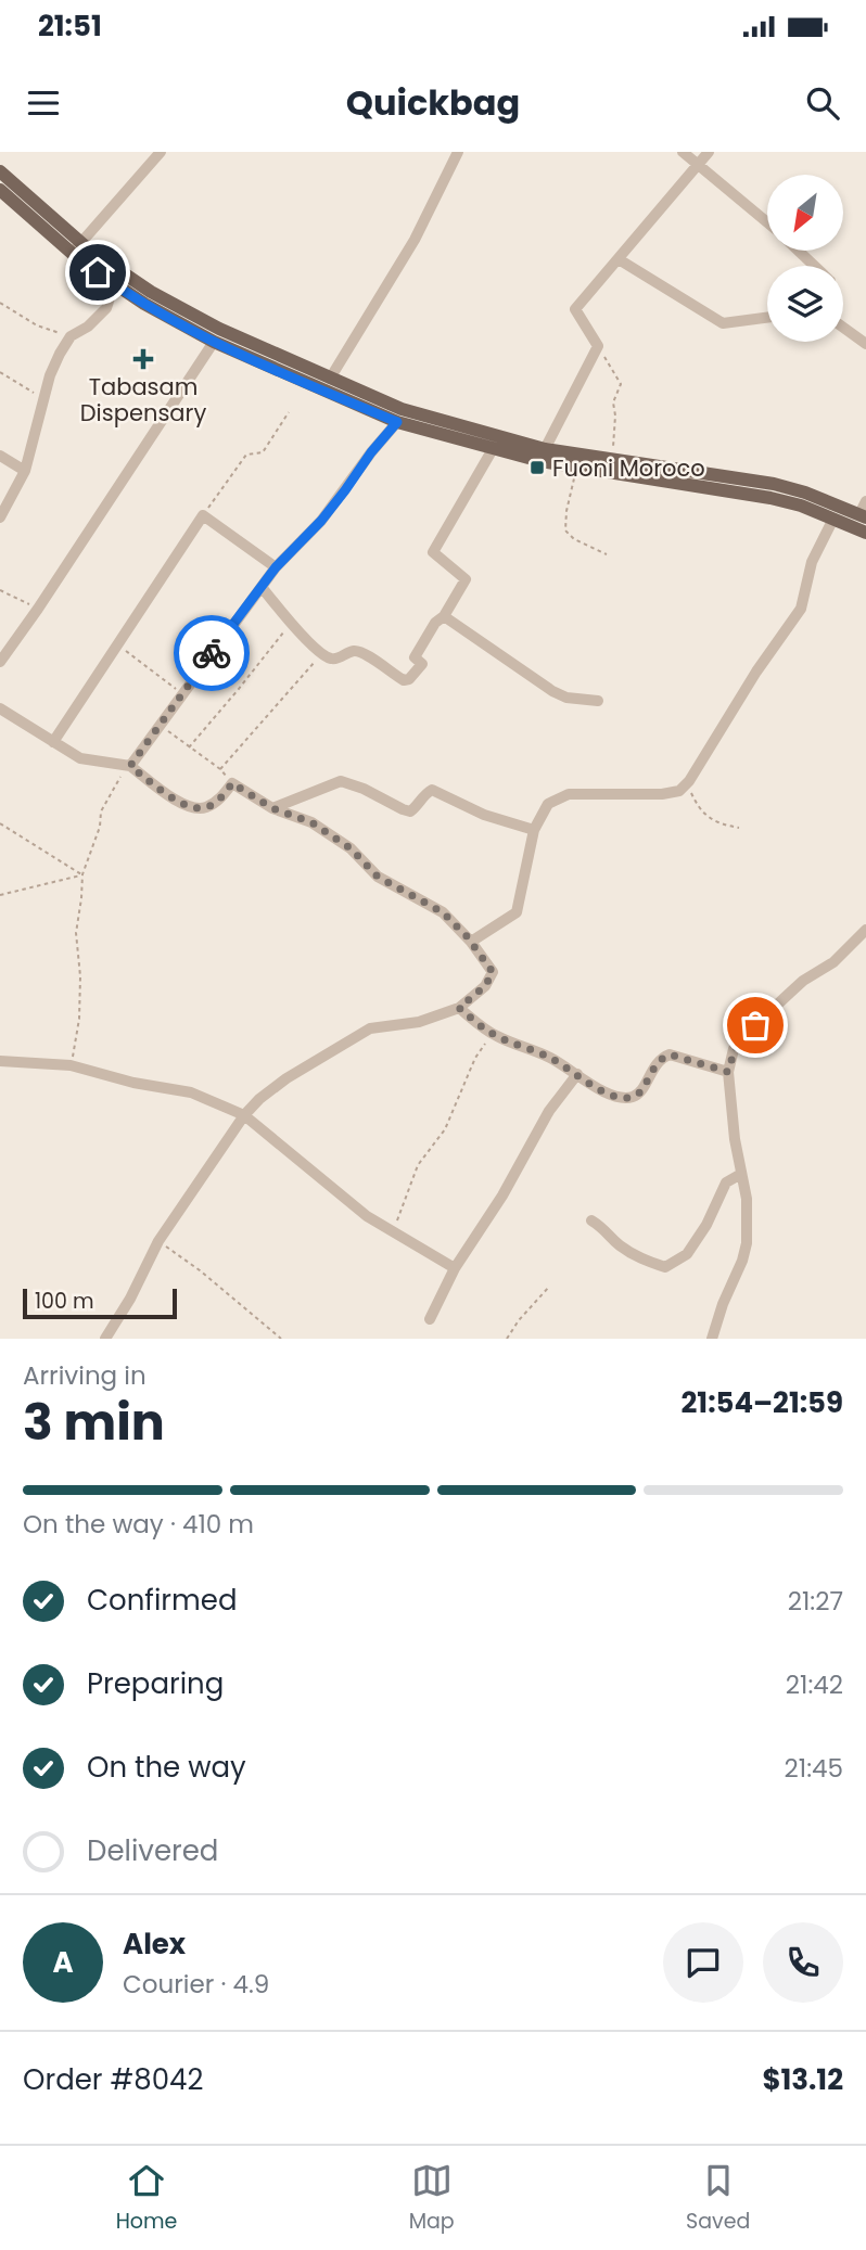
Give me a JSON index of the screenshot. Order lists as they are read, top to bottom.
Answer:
{
  "places": {
    "health": ["Tabasam Dispensary"],
    "transit": ["Fuoni Moroco"]
  },
  "scale_bar": "100 m",
  "north": "bottom left",
  "page": {
    "status": "21:51",
    "header": "Quickbag",
    "scale": "100 m",
    "heading": ["3 min", "Arriving in", "21:54–21:59"],
    "panel": [
      "Alex",
      "Courier · 4.9",
      "Order #8042",
      "$13.12"
    ],
    "bar": "On the way · 410 m",
    "list": [
      ["Confirmed", "21:27"],
      ["Preparing", "21:42"],
      ["On the way", "21:45"],
      "Delivered"
    ],
    "round": "A",
    "tabs": ["Home", "Map", "Saved"]
  }
}
